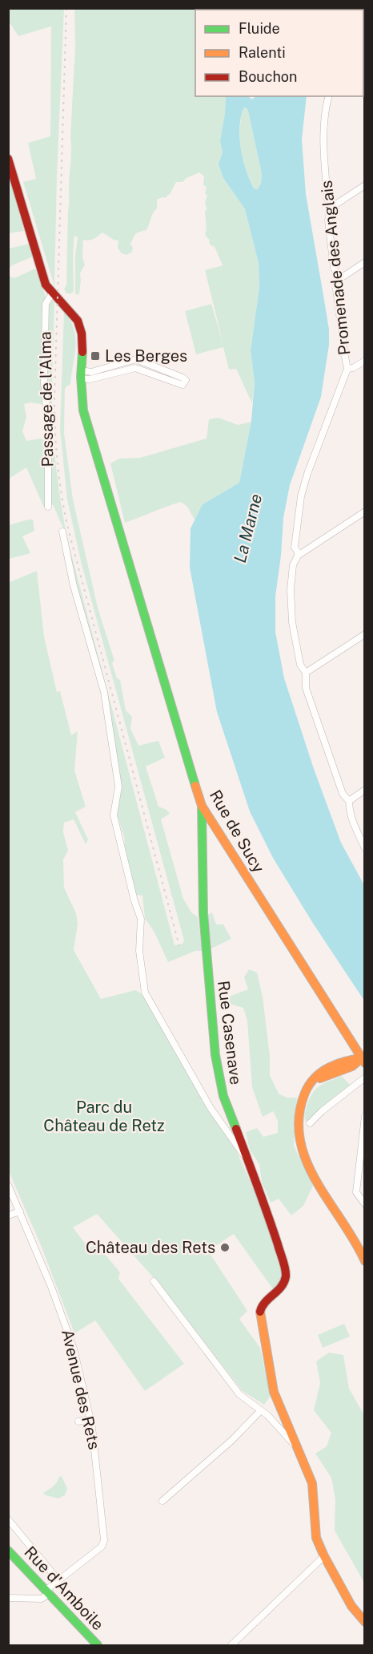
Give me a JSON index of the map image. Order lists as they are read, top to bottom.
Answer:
{
  "streets": {
    "main road": ["Rue de Sucy", "Rue Casenave", "Rue d'Amboile"],
    "street": ["Promenade des Anglais", "Passage de l'Alma", "Avenue des Rets"]
  },
  "crossings": [
    ["Passage de l'Alma", "Rue de Sucy"],
    ["Rue de Sucy", "Rue Casenave"]
  ],
  "water": ["La Marne"],
  "parks": ["Parc du Château de Retz"],
  "places": {
    "transit": ["Les Berges"],
    "other": ["Château des Rets"]
  },
  "legend": ["Fluide", "Ralenti", "Bouchon"]
}
